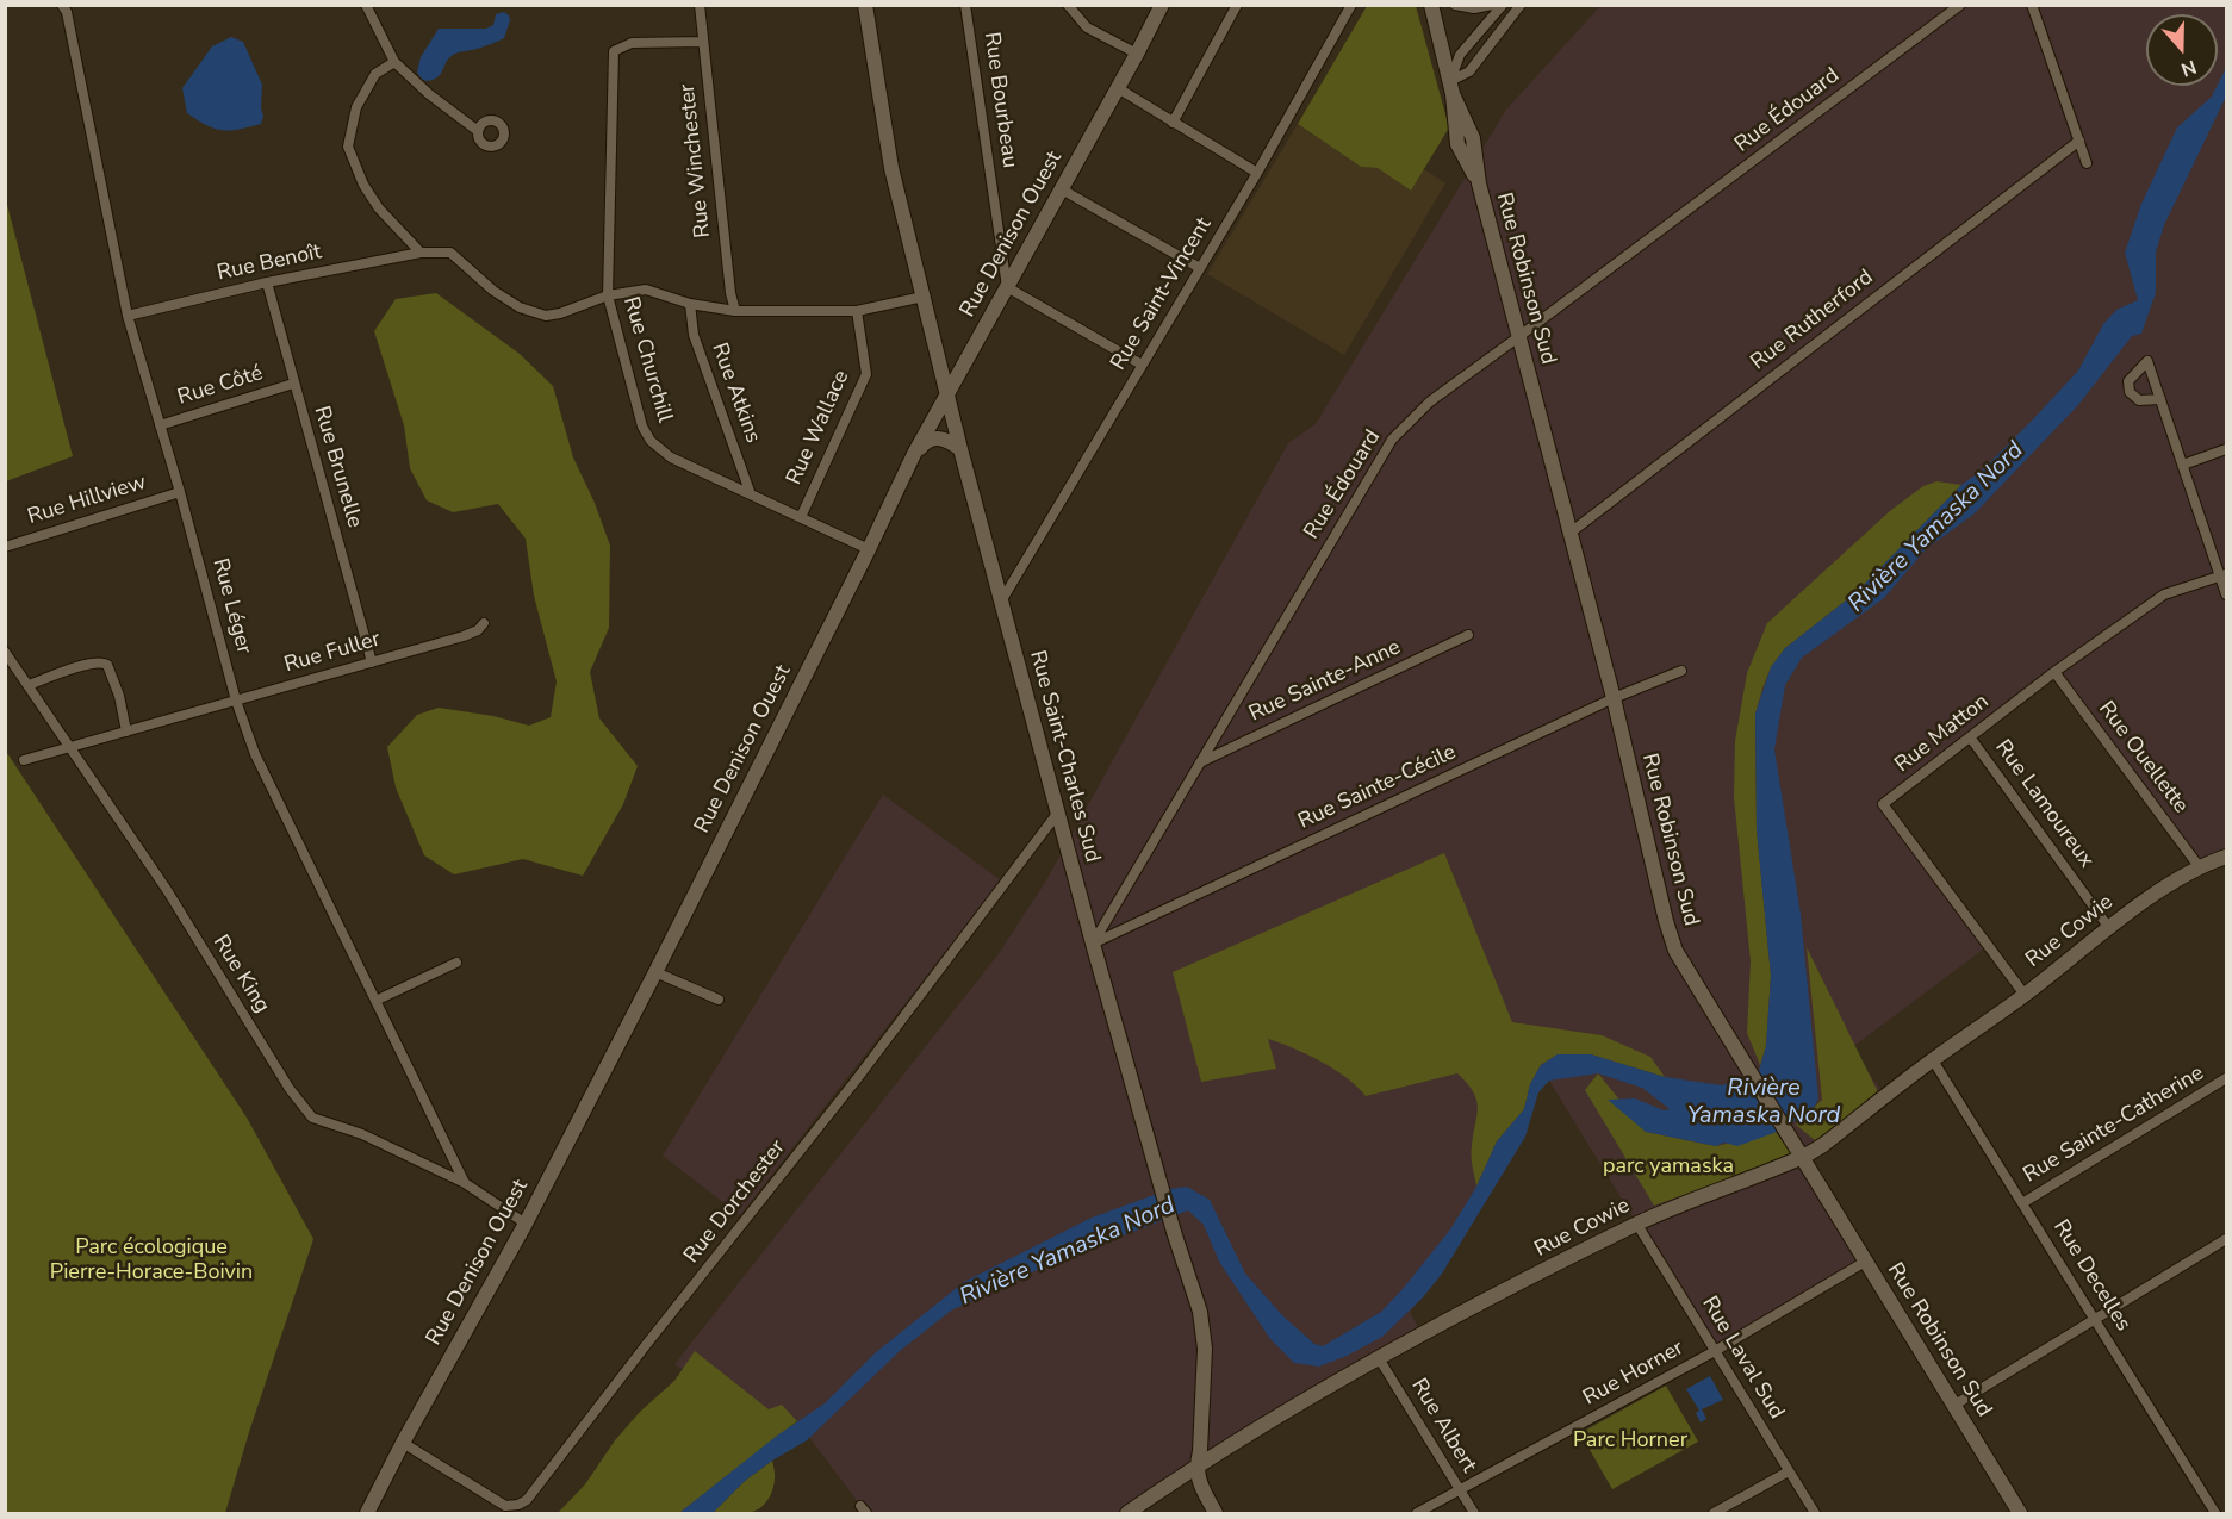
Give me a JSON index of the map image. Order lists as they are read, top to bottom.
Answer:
{
  "streets": {
    "street": [
      "Rue Bourbeau",
      "Rue Édouard",
      "Rue Winchester",
      "Rue Denison Ouest",
      "Rue Benoît",
      "Rue Robinson Sud",
      "Rue Saint-Vincent",
      "Rue Rutherford",
      "Rue Churchill",
      "Rue Côté",
      "Rue Atkins",
      "Rue Wallace",
      "Rue Brunelle",
      "Rue Hillview",
      "Rue Léger",
      "Rue Fuller",
      "Rue Sainte-Anne",
      "Rue Matton",
      "Rue Saint-Charles Sud",
      "Rue Ouellette",
      "Rue Sainte-Cécile",
      "Rue Lamoureux",
      "Rue Cowie",
      "Rue King",
      "Rue Sainte-Catherine",
      "Rue Dorchester",
      "Rue Decelles",
      "Rue Laval Sud",
      "Rue Horner",
      "Rue Albert"
    ]
  },
  "crossings": [
    ["Rue Bourbeau", "Rue Denison Ouest"],
    ["Rue Édouard", "Rue Robinson Sud"],
    ["Rue Édouard", "Rue Sainte-Anne"],
    ["Rue Édouard", "Rue Saint-Charles Sud"],
    ["Rue Édouard", "Rue Sainte-Cécile"],
    ["Rue Winchester", "Rue Benoît"],
    ["Rue Winchester", "Rue Churchill"],
    ["Rue Denison Ouest", "Rue Churchill"],
    ["Rue Denison Ouest", "Rue Saint-Charles Sud"],
    ["Rue Denison Ouest", "Rue King"],
    ["Rue Denison Ouest", "Rue Dorchester"],
    ["Rue Benoît", "Rue Churchill"],
    ["Rue Benoît", "Rue Atkins"],
    ["Rue Benoît", "Rue Wallace"],
    ["Rue Benoît", "Rue Brunelle"],
    ["Rue Benoît", "Rue Léger"],
    ["Rue Benoît", "Rue Saint-Charles Sud"],
    ["Rue Robinson Sud", "Rue Rutherford"],
    ["Rue Robinson Sud", "Rue Sainte-Cécile"],
    ["Rue Robinson Sud", "Rue Cowie"],
    ["Rue Robinson Sud", "Rue Horner"],
    ["Rue Saint-Vincent", "Rue Saint-Charles Sud"],
    ["Rue Churchill", "Rue Atkins"],
    ["Rue Churchill", "Rue Wallace"],
    ["Rue Côté", "Rue Brunelle"],
    ["Rue Côté", "Rue Léger"],
    ["Rue Brunelle", "Rue Fuller"],
    ["Rue Hillview", "Rue Léger"],
    ["Rue Léger", "Rue Fuller"],
    ["Rue Léger", "Rue King"],
    ["Rue Fuller", "Rue King"],
    ["Rue Matton", "Rue Ouellette"],
    ["Rue Matton", "Rue Lamoureux"],
    ["Rue Matton", "Rue Cowie"],
    ["Rue Saint-Charles Sud", "Rue Sainte-Cécile"],
    ["Rue Saint-Charles Sud", "Rue Cowie"],
    ["Rue Saint-Charles Sud", "Rue Dorchester"],
    ["Rue Ouellette", "Rue Cowie"],
    ["Rue Lamoureux", "Rue Cowie"],
    ["Rue Cowie", "Rue Decelles"],
    ["Rue Cowie", "Rue Laval Sud"],
    ["Rue Cowie", "Rue Albert"],
    ["Rue Sainte-Catherine", "Rue Decelles"],
    ["Rue Laval Sud", "Rue Horner"],
    ["Rue Horner", "Rue Albert"]
  ],
  "water": ["Rivière Yamaska Nord"],
  "parks": ["parc yamaska", "Parc écologique Pierre-Horace-Boivin", "Parc Horner"],
  "north": "bottom"
}
